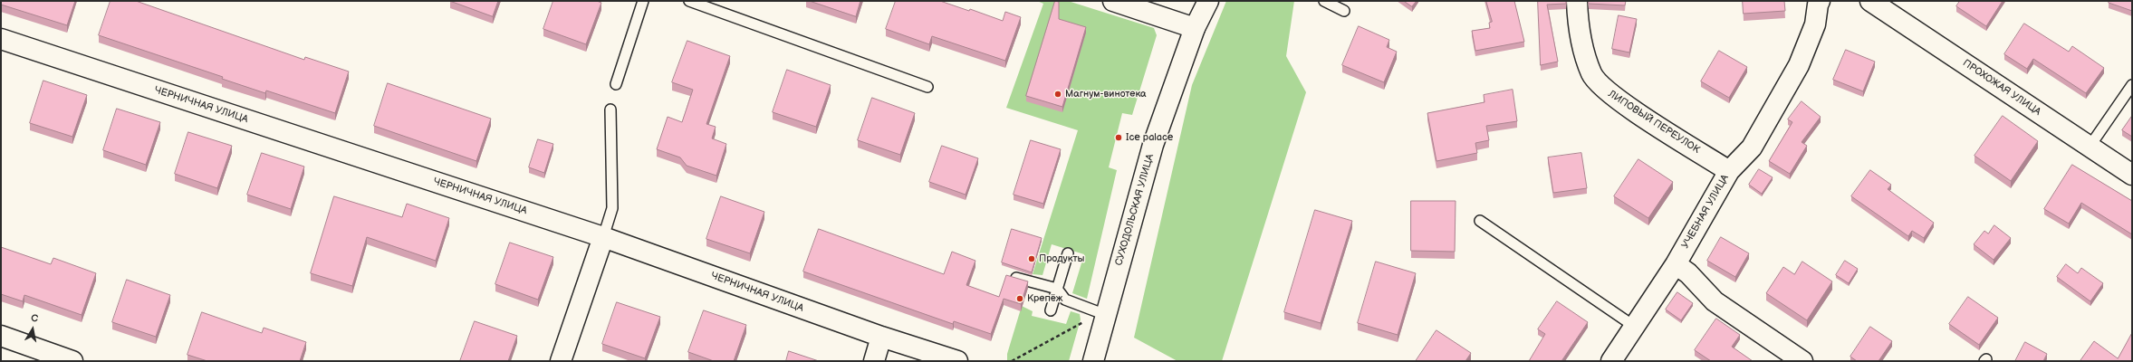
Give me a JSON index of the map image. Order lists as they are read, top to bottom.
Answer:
{
  "streets": {
    "street": [
      "ПРОХОЖАЯ УЛИЦА",
      "ЧЕРНИЧНАЯ УЛИЦА",
      "ЛИПОВЫЙ ПЕРЕУЛОК",
      "СУХОДОЛЬСКАЯ УЛИЦА",
      "УЧЕБНАЯ УЛИЦА"
    ]
  },
  "crossings": [
    ["ЛИПОВЫЙ ПЕРЕУЛОК", "УЧЕБНАЯ УЛИЦА"]
  ],
  "places": [
    "Магнум-винотека",
    "Ice palace",
    "Продукты",
    "Крепёж"
  ],
  "north": "top"
}
